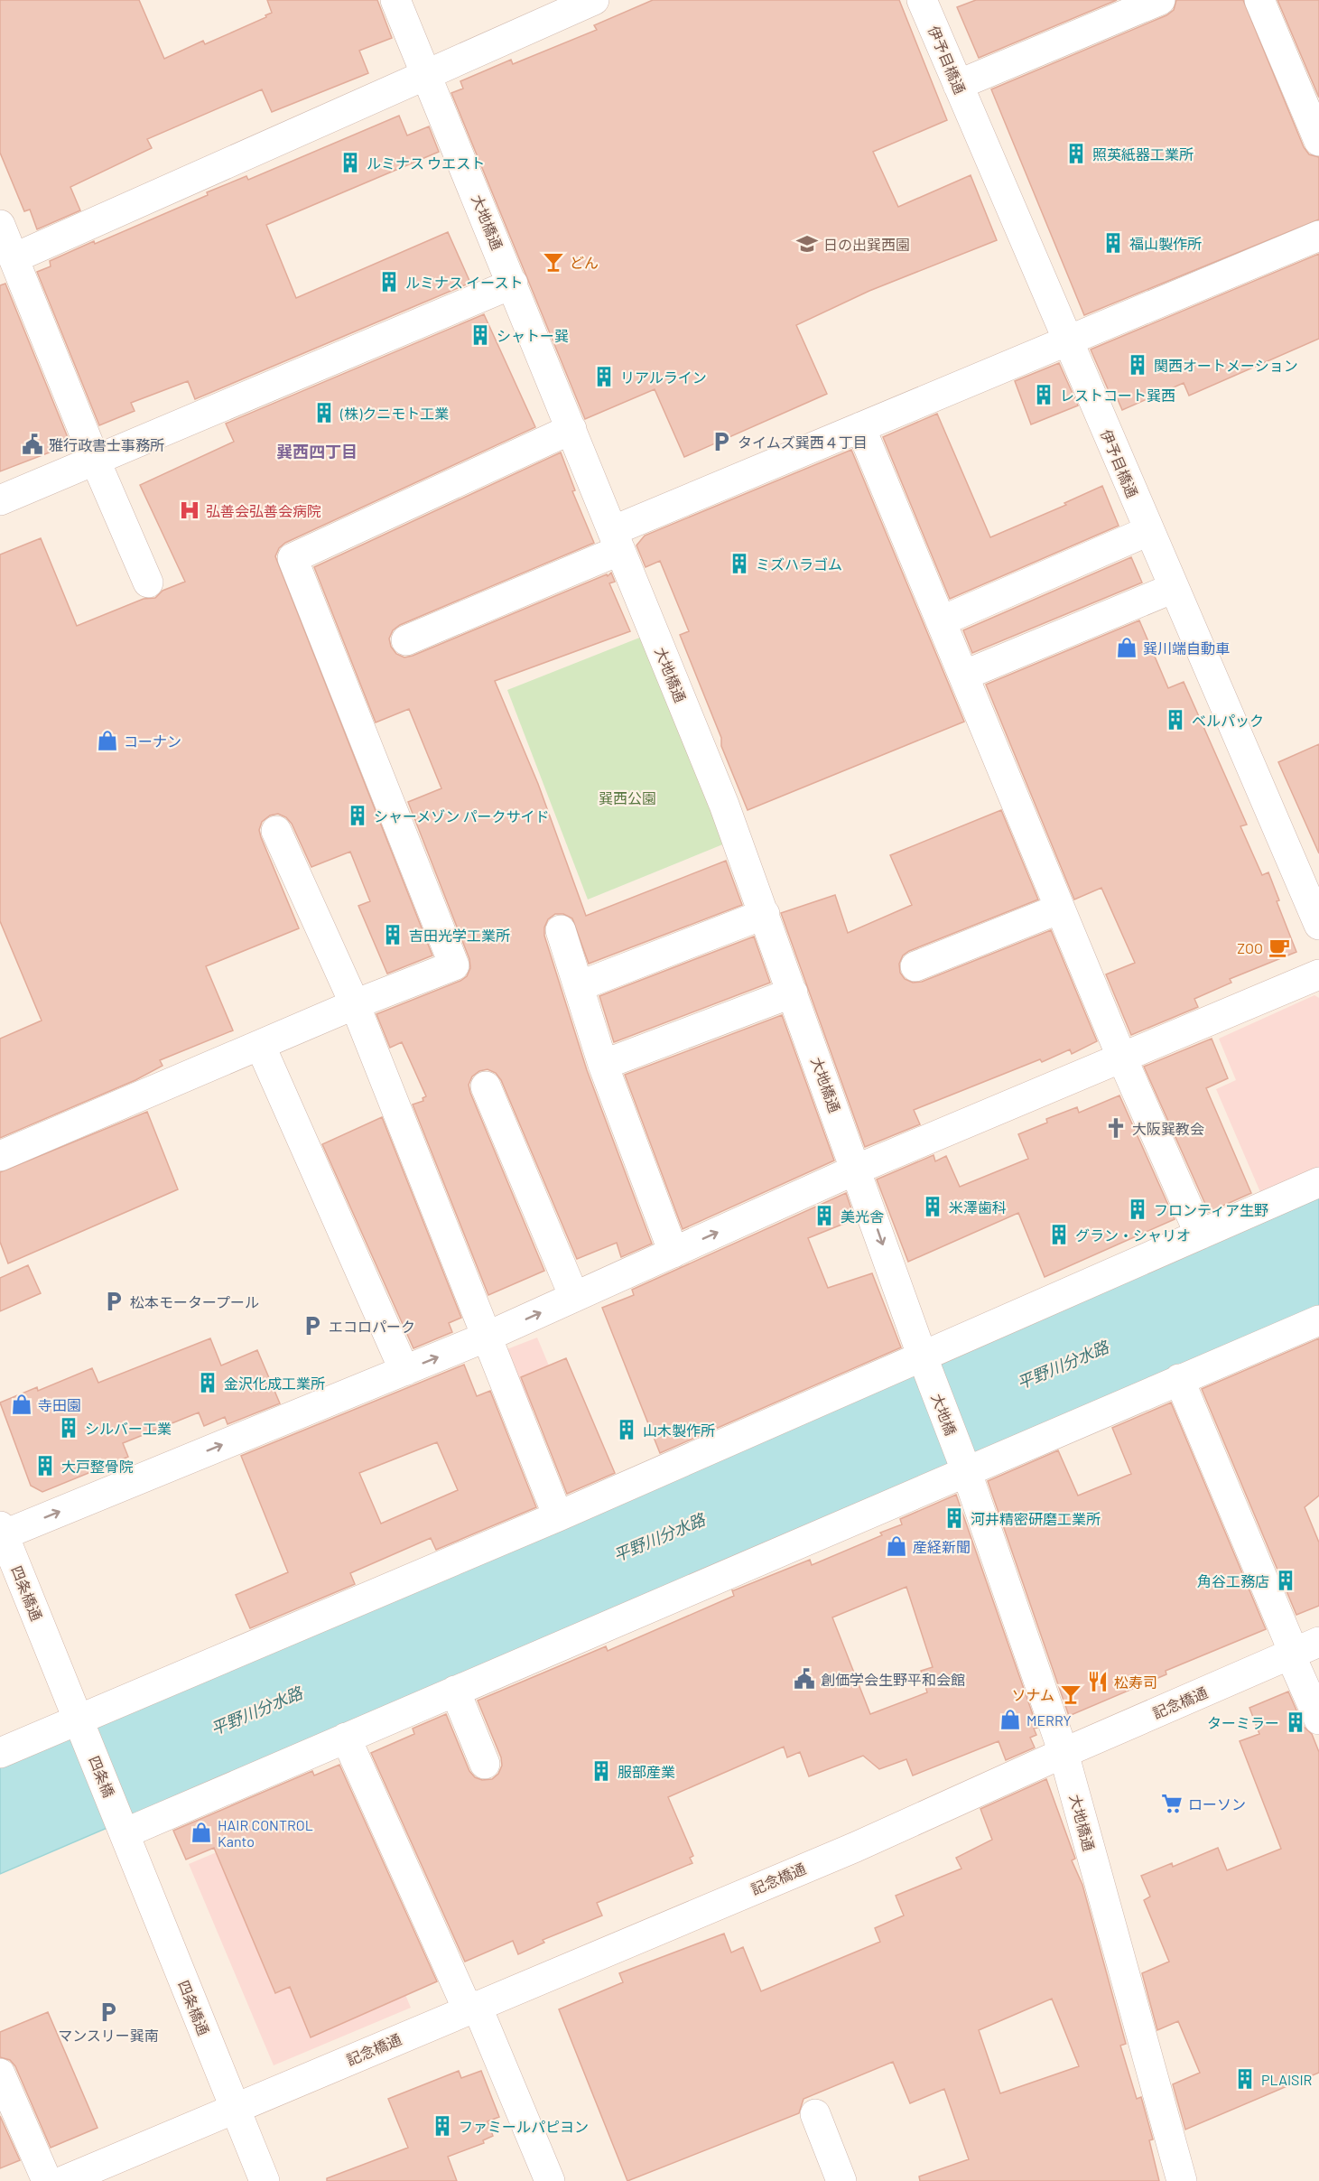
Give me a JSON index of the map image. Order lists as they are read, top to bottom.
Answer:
{
  "streets": {
    "street": [
      "伊予目橋通",
      "大地橋通",
      "大地橋",
      "四条橋通",
      "記念橋通",
      "四条橋"
    ]
  },
  "crossings": [
    ["大地橋通", "大地橋"],
    ["大地橋通", "記念橋通"],
    ["四条橋通", "記念橋通"],
    ["四条橋通", "四条橋"]
  ],
  "districts": ["巽西四丁目"],
  "water": ["平野川分水路"],
  "parks": ["巽西公園"],
  "places": {
    "building": [
      "照英紙器工業所",
      "ルミナス ウエスト",
      "福山製作所",
      "ルミナス イースト",
      "シャトー巽",
      "関西オートメーション",
      "リアルライン",
      "レストコート巽西",
      "(株)クニモト工業",
      "ミズハラゴム",
      "ベルパック",
      "シャーメゾン パークサイド",
      "吉田光学工業所",
      "米澤歯科",
      "フロンティア生野",
      "美光舎",
      "グラン・シャリオ",
      "金沢化成工業所",
      "シルバー工業",
      "山木製作所",
      "大戸整骨院",
      "河井精密研磨工業所",
      "角谷工務店",
      "ターミラー",
      "服部産業",
      "PLAISIR",
      "ファミールパピヨン"
    ],
    "school or university": ["日の出巽西園"],
    "bar": ["どん", "ソナム"],
    "parking": [
      "タイムズ巽西４丁目",
      "松本モータープール",
      "エコロパーク",
      "マンスリー巽南"
    ],
    "public building": ["雅行政書士事務所", "創価学会生野平和会館"],
    "hospital": ["弘善会弘善会病院"],
    "shop": [
      "巽川端自動車",
      "コーナン",
      "寺田園",
      "産経新聞",
      "MERRY",
      "HAIR CONTROL Kanto"
    ],
    "cafe": ["ZOO"],
    "church": ["大阪巽教会"],
    "restaurant": ["松寿司"],
    "supermarket": ["ローソン"]
  }
}
